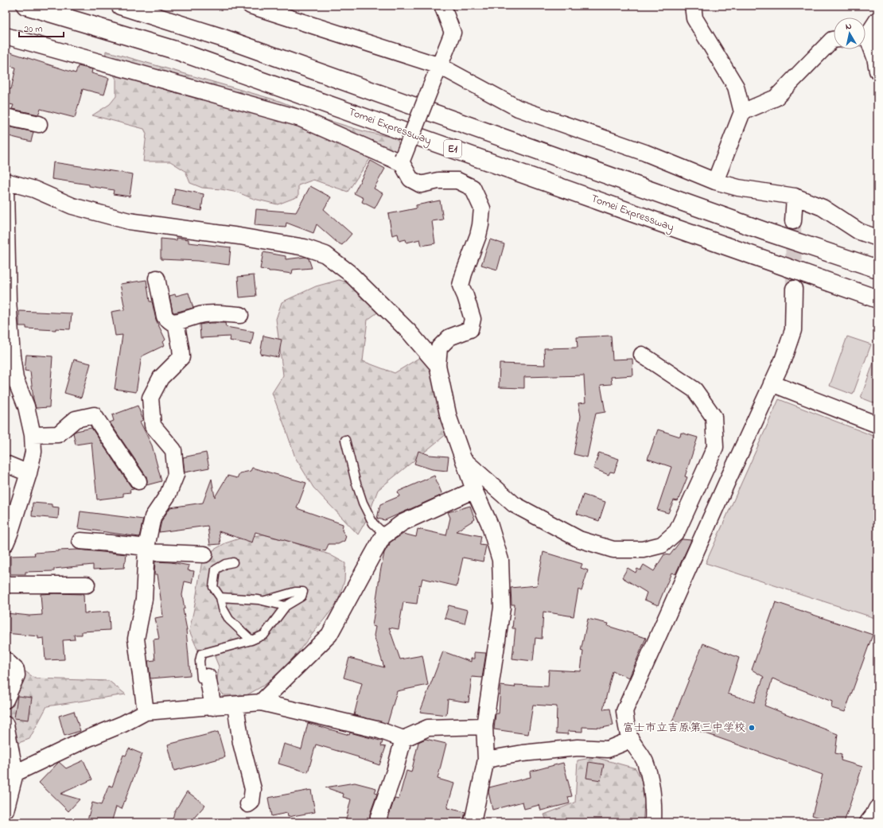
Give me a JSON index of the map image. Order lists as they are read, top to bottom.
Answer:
{
  "streets": {
    "main road": ["Tomei Expressway", "E1"]
  },
  "places": ["富士市立吉原第三中学校"],
  "scale_bar": "20 m",
  "north": "top"
}
